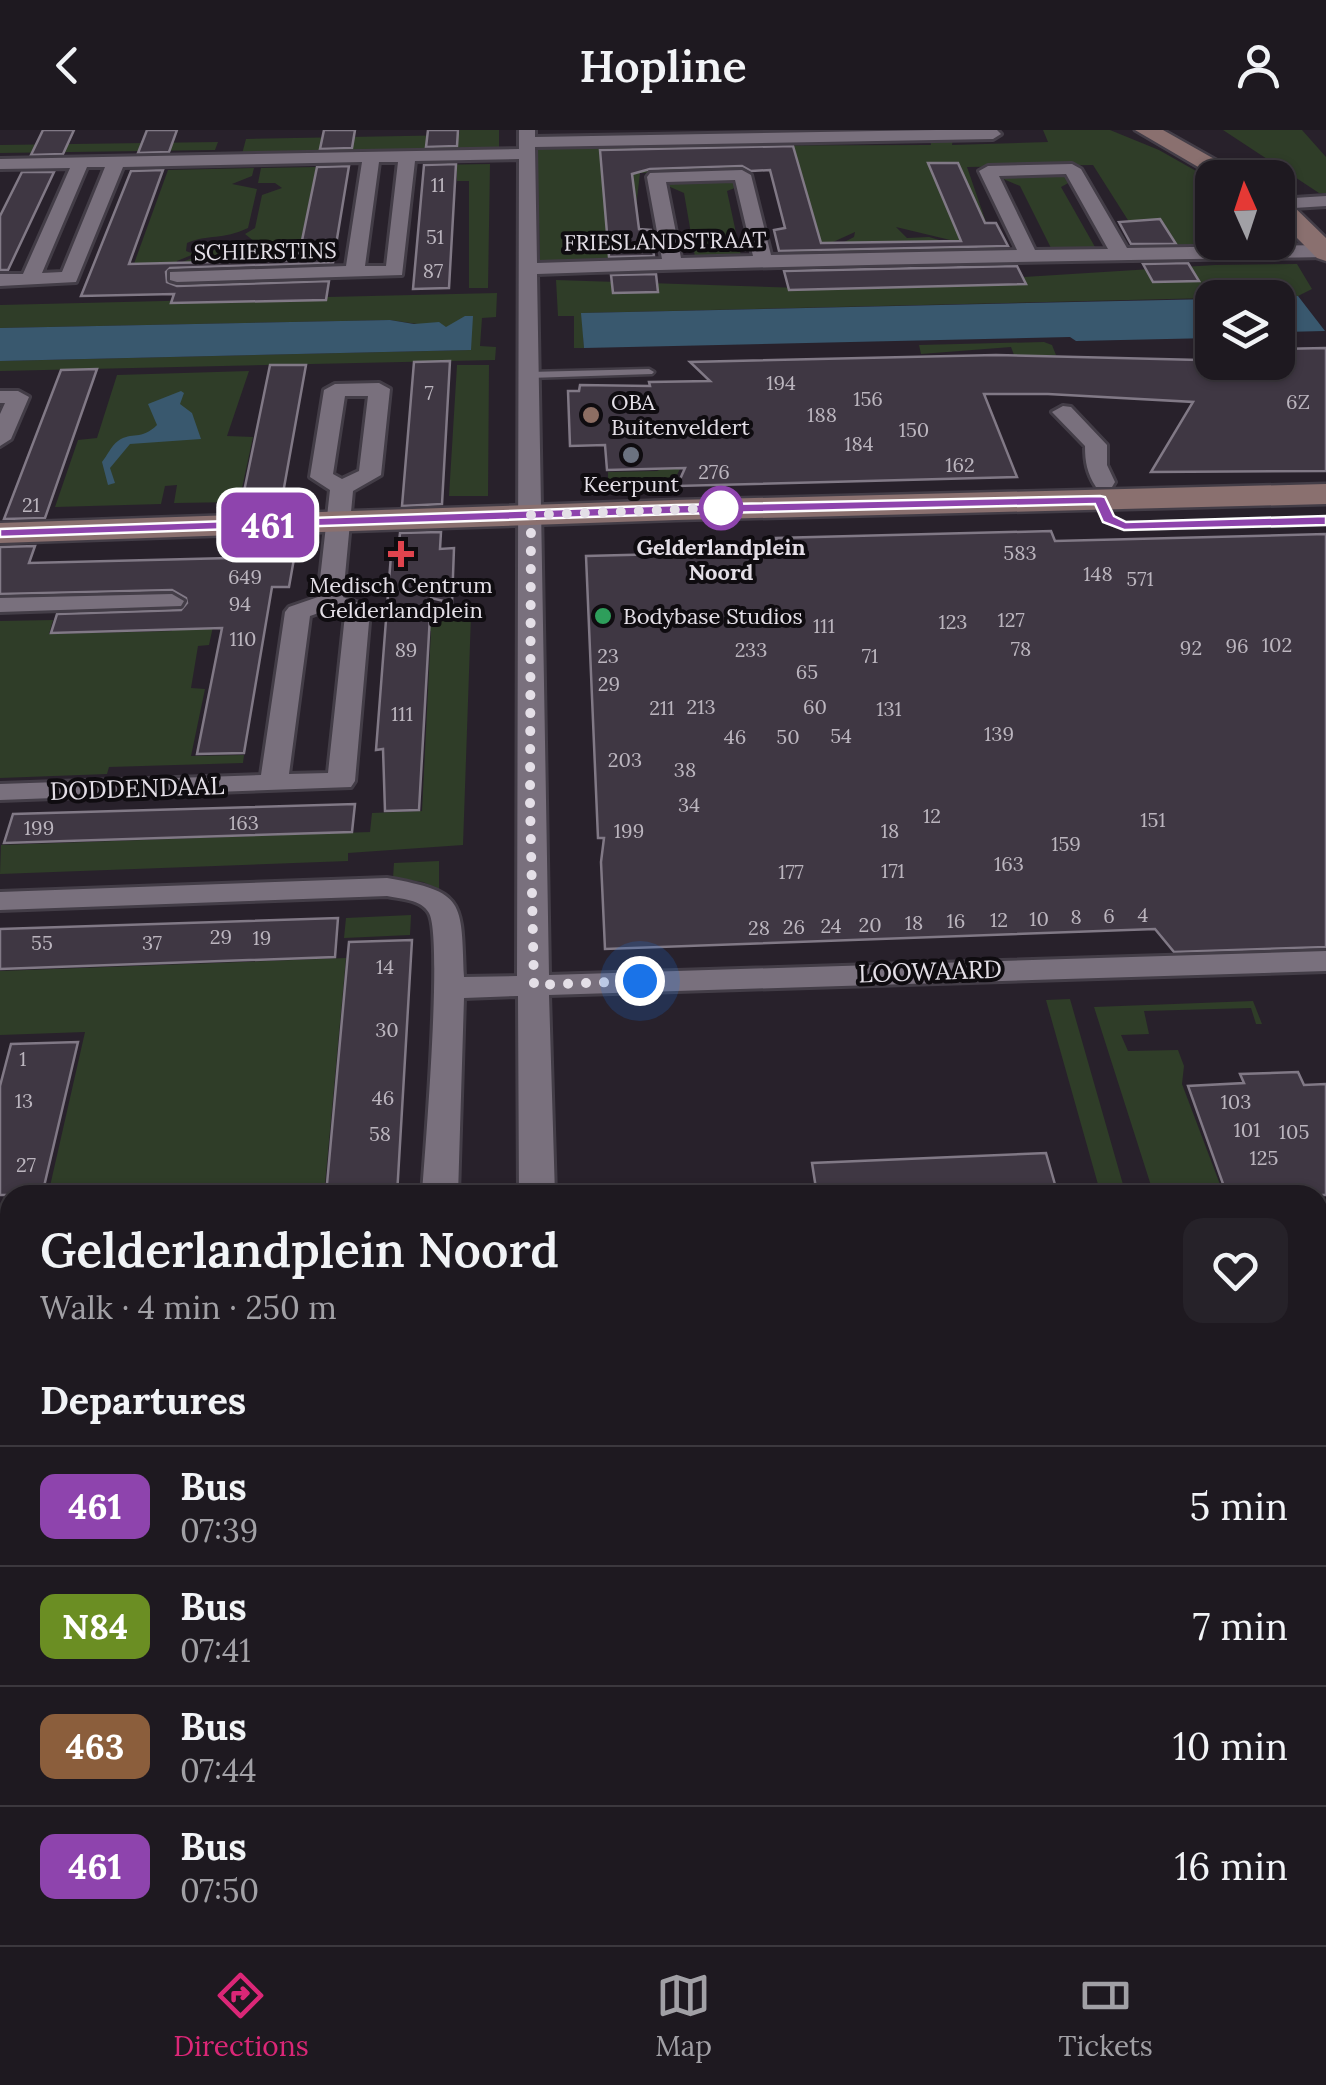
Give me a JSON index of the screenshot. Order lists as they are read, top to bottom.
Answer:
{
  "streets": {
    "street": [
      "FRIESLANDSTRAAT",
      "SCHIERSTINS",
      "DODDENDAAL",
      "LOOWAARD"
    ]
  },
  "places": {
    "other": [
      "OBA Buitenveldert",
      "Keerpunt",
      "Gelderlandplein Noord",
      "Bodybase Studios"
    ],
    "health": ["Medisch Centrum Gelderlandplein"]
  },
  "lines": ["bus line 461"],
  "house_numbers": [
    "11",
    "51",
    "87",
    "194",
    "7",
    "156",
    "6Z",
    "188",
    "150",
    "184",
    "162",
    "276",
    "21",
    "583",
    "148",
    "649",
    "571",
    "94",
    "127",
    "123",
    "111",
    "110",
    "102",
    "96",
    "92",
    "78",
    "89",
    "233",
    "23",
    "71",
    "65",
    "29",
    "213",
    "60",
    "211",
    "131",
    "111",
    "139",
    "54",
    "46",
    "50",
    "203",
    "38",
    "34",
    "12",
    "151",
    "163",
    "199",
    "199",
    "18",
    "159",
    "163",
    "171",
    "177",
    "4",
    "6",
    "8",
    "10",
    "12",
    "16",
    "18",
    "20",
    "24",
    "26",
    "28",
    "29",
    "19",
    "55",
    "37",
    "14",
    "30",
    "1",
    "46",
    "13",
    "103",
    "101",
    "105",
    "58",
    "125",
    "27"
  ],
  "north": "top",
  "page": {
    "header": "Hopline",
    "on_map": "461",
    "heading": [
      ["Gelderlandplein Noord", "Walk · 4 min · 250 m"],
      "Departures"
    ],
    "list": [
      {
        "mark": "461",
        "name": "Bus",
        "note": "07:39",
        "value": "5 min"
      },
      {
        "mark": "N84",
        "name": "Bus",
        "note": "07:41",
        "value": "7 min"
      },
      {
        "mark": "463",
        "name": "Bus",
        "note": "07:44",
        "value": "10 min"
      },
      {
        "mark": "461",
        "name": "Bus",
        "note": "07:50",
        "value": "16 min"
      }
    ],
    "tabs": ["Directions", "Map", "Tickets"]
  }
}
